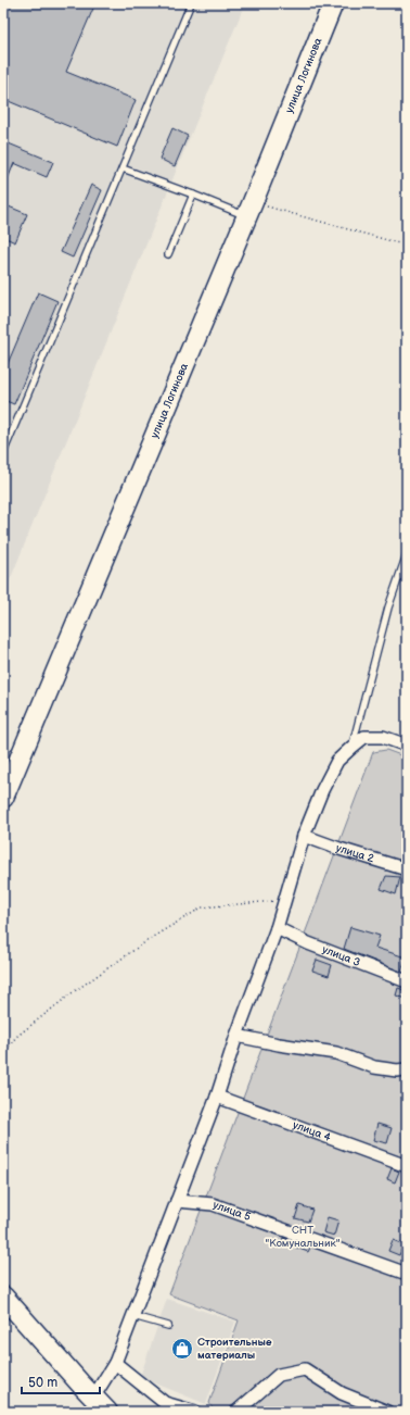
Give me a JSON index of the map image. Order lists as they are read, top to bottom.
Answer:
{
  "streets": {
    "main road": ["улица Логинова"],
    "street": [
      "улица 2",
      "улица 3",
      "улица 4",
      "улица 5"
    ]
  },
  "parks": ["СНТ \"Комунальник\""],
  "places": {
    "shop": ["Строительные материалы"]
  },
  "scale_bar": "50 m"
}
